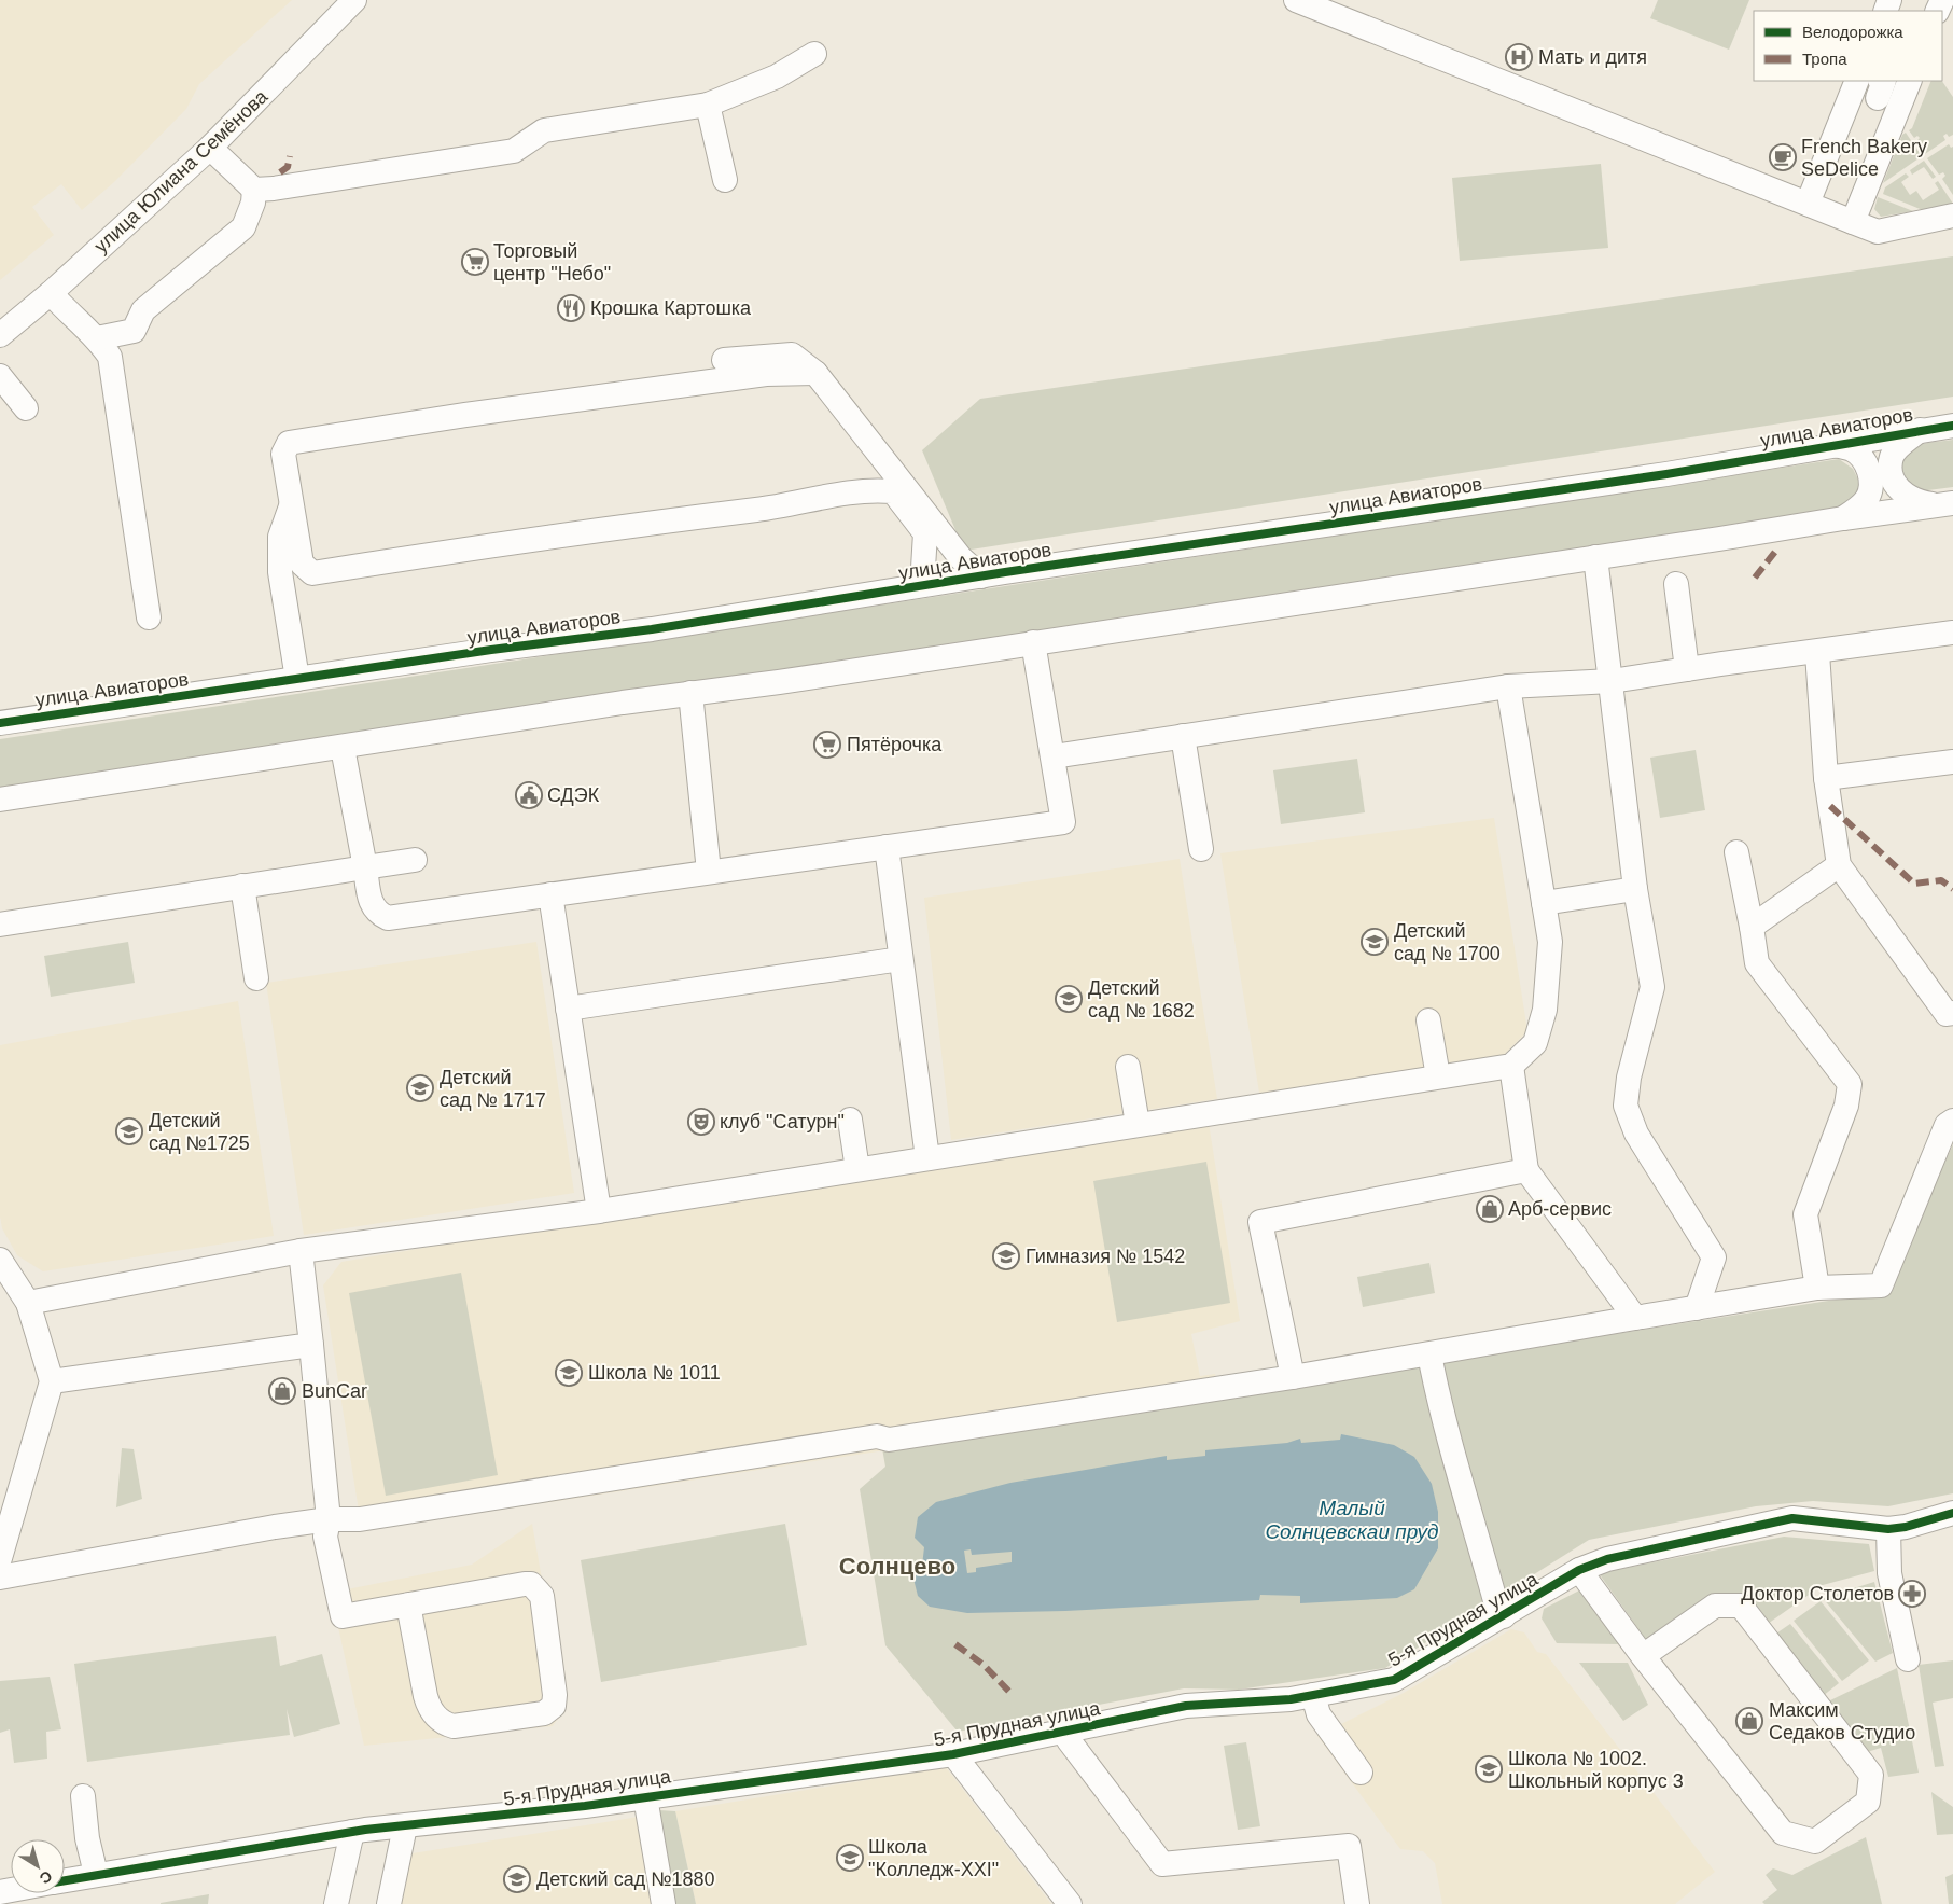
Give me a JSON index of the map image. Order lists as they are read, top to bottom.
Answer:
{
  "streets": {
    "street": ["улица Юлиана Семёнова", "улица Авиаторов", "5-я Прудная улица"]
  },
  "districts": ["Солнцево"],
  "water": ["Малый Солнцевскаи пруд"],
  "places": {
    "hospital": ["Мать и дитя"],
    "cafe": ["French Bakery SeDelice"],
    "supermarket": ["Торговый центр \"Небо\"", "Пятёрочка"],
    "restaurant": ["Крошка Картошка"],
    "public building": ["СДЭК"],
    "school or university": [
      "Детский сад № 1700",
      "Детский сад № 1682",
      "Детский сад № 1717",
      "Детский сад №1725",
      "Гимназия № 1542",
      "Школа № 1011",
      "Школа № 1002. Школьный корпус 3",
      "Школа \"Колледж-XXI\"",
      "Детский сад №1880"
    ],
    "theatre": ["клуб \"Сатурн\""],
    "shop": ["Арб-сервис", "BunCar", "Максим Седаков Студио"],
    "pharmacy": ["Доктор Столетов"]
  },
  "legend": ["Велодорожка", "Тропа"],
  "north": "bottom right"
}
